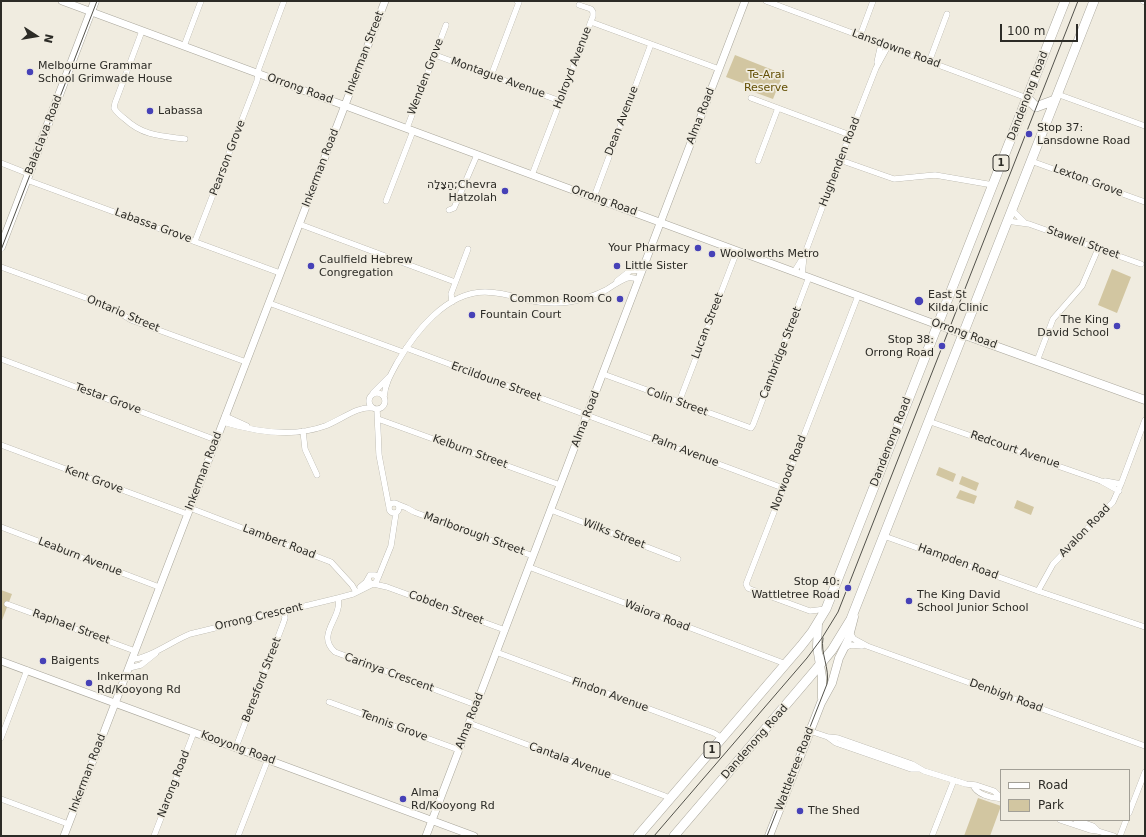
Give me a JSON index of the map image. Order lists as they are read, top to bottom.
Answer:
{
  "streets": {
    "highway": ["Dandenong Road", "1"],
    "main road": ["Orrong Road", "Balaclava Road", "Wattletree Road"],
    "street": [
      "Lansdowne Road",
      "Inkerman Street",
      "Holroyd Avenue",
      "Wenden Grove",
      "Montague Avenue",
      "Alma Road",
      "Dean Avenue",
      "Pearson Grove",
      "Hughenden Road",
      "Inkerman Road",
      "Lexton Grove",
      "Labassa Grove",
      "Stawell Street",
      "Ontario Street",
      "Lucan Street",
      "Cambridge Street",
      "Ercildoune Street",
      "Testar Grove",
      "Colin Street",
      "Redcourt Avenue",
      "Palm Avenue",
      "Kelburn Street",
      "Norwood Road",
      "Kent Grove",
      "Avalon Road",
      "Marlborough Street",
      "Wilks Street",
      "Lambert Road",
      "Leaburn Avenue",
      "Hampden Road",
      "Cobden Street",
      "Waiora Road",
      "Orrong Crescent",
      "Raphael Street",
      "Carinya Crescent",
      "Beresford Street",
      "Findon Avenue",
      "Denbigh Road",
      "Tennis Grove",
      "Kooyong Road",
      "Cantala Avenue",
      "Narong Road"
    ]
  },
  "crossings": [
    ["Lansdowne Road", "Dandenong Road"],
    ["Lansdowne Road", "Hughenden Road"],
    ["Inkerman Street", "Orrong Road"],
    ["Inkerman Street", "Inkerman Road"],
    ["Holroyd Avenue", "Montague Avenue"],
    ["Holroyd Avenue", "Orrong Road"],
    ["Holroyd Avenue", "Alma Road"],
    ["Holroyd Avenue", "Dean Avenue"],
    ["Wenden Grove", "Montague Avenue"],
    ["Wenden Grove", "Orrong Road"],
    ["Orrong Road", "Dandenong Road"],
    ["Orrong Road", "Alma Road"],
    ["Orrong Road", "Dean Avenue"],
    ["Orrong Road", "Balaclava Road"],
    ["Orrong Road", "Pearson Grove"],
    ["Orrong Road", "Hughenden Road"],
    ["Orrong Road", "Inkerman Road"],
    ["Orrong Road", "Lucan Street"],
    ["Orrong Road", "Cambridge Street"],
    ["Orrong Road", "Norwood Road"],
    ["Dandenong Road", "Lexton Grove"],
    ["Dandenong Road", "Stawell Street"],
    ["Dandenong Road", "Redcourt Avenue"],
    ["Dandenong Road", "Norwood Road"],
    ["Dandenong Road", "Hampden Road"],
    ["Dandenong Road", "Waiora Road"],
    ["Dandenong Road", "Findon Avenue"],
    ["Dandenong Road", "Cantala Avenue"],
    ["Dandenong Road", "Wattletree Road"],
    ["Alma Road", "Ercildoune Street"],
    ["Alma Road", "Colin Street"],
    ["Alma Road", "Palm Avenue"],
    ["Alma Road", "Kelburn Street"],
    ["Alma Road", "Marlborough Street"],
    ["Alma Road", "Wilks Street"],
    ["Alma Road", "Cobden Street"],
    ["Alma Road", "Waiora Road"],
    ["Alma Road", "Carinya Crescent"],
    ["Alma Road", "Findon Avenue"],
    ["Alma Road", "Tennis Grove"],
    ["Alma Road", "Kooyong Road"],
    ["Alma Road", "Cantala Avenue"],
    ["Balaclava Road", "Labassa Grove"],
    ["Pearson Grove", "Labassa Grove"],
    ["Inkerman Road", "Labassa Grove"],
    ["Inkerman Road", "Ontario Street"],
    ["Inkerman Road", "Ercildoune Street"],
    ["Inkerman Road", "Testar Grove"],
    ["Inkerman Road", "Kent Grove"],
    ["Inkerman Road", "Lambert Road"],
    ["Inkerman Road", "Leaburn Avenue"],
    ["Inkerman Road", "Orrong Crescent"],
    ["Inkerman Road", "Raphael Street"],
    ["Inkerman Road", "Kooyong Road"],
    ["Lucan Street", "Colin Street"],
    ["Cambridge Street", "Colin Street"],
    ["Ercildoune Street", "Palm Avenue"],
    ["Redcourt Avenue", "Avalon Road"],
    ["Palm Avenue", "Norwood Road"],
    ["Kelburn Street", "Orrong Crescent"],
    ["Kent Grove", "Lambert Road"],
    ["Avalon Road", "Hampden Road"],
    ["Marlborough Street", "Orrong Crescent"],
    ["Lambert Road", "Orrong Crescent"],
    ["Cobden Street", "Orrong Crescent"],
    ["Orrong Crescent", "Carinya Crescent"],
    ["Orrong Crescent", "Beresford Street"],
    ["Beresford Street", "Kooyong Road"],
    ["Denbigh Road", "Wattletree Road"],
    ["Kooyong Road", "Narong Road"]
  ],
  "parks": ["Te-Arai Reserve"],
  "places": [
    "Melbourne Grammar School Grimwade House",
    "Labassa",
    "Stop 37: Lansdowne Road",
    "הַצָּלָה;Chevra Hatzolah",
    "Your Pharmacy",
    "Woolworths Metro",
    "Caulfield Hebrew Congregation",
    "Little Sister",
    "Common Room Co",
    "East St Kilda Clinic",
    "Fountain Court",
    "The King David School",
    "Stop 38: Orrong Road",
    "Stop 40: Wattletree Road",
    "The King David School Junior School",
    "Baigents",
    "Inkerman Rd/Kooyong Rd",
    "Alma Rd/Kooyong Rd",
    "The Shed"
  ],
  "legend": ["Road", "Park"],
  "scale_bar": "100 m",
  "north": "right"
}
